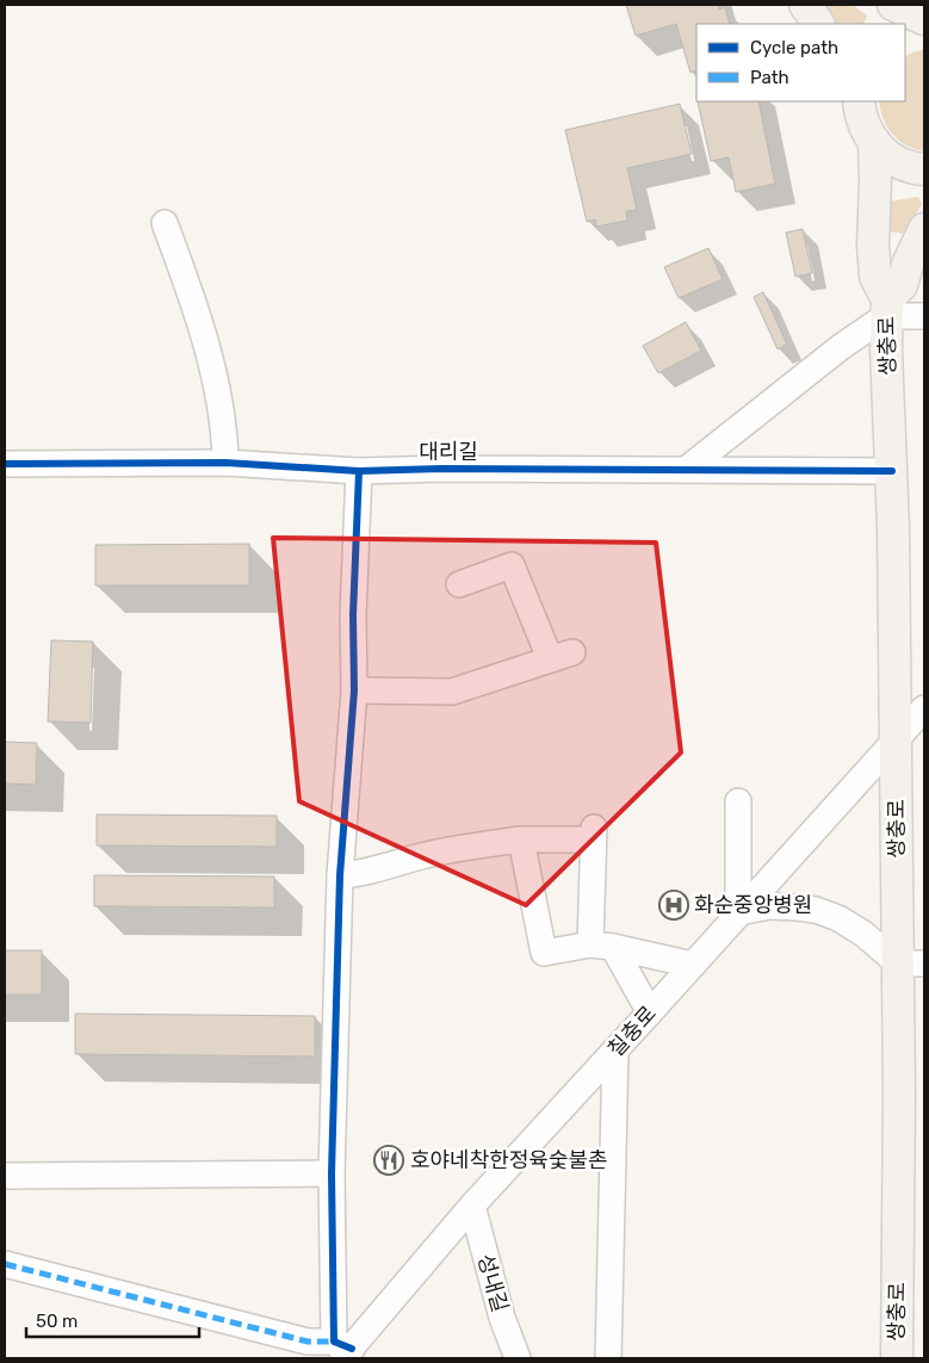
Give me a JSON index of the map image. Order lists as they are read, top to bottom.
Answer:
{
  "streets": {
    "main road": ["쌍충로"],
    "street": ["대리길", "칠충로", "성내길"]
  },
  "crossings": [
    ["쌍충로", "대리길"],
    ["쌍충로", "칠충로"],
    ["칠충로", "성내길"]
  ],
  "places": {
    "hospital": ["화순중앙병원"],
    "restaurant": ["호야네착한정육숯불촌"]
  },
  "legend": ["Cycle path", "Path"],
  "scale_bar": "50 m"
}
